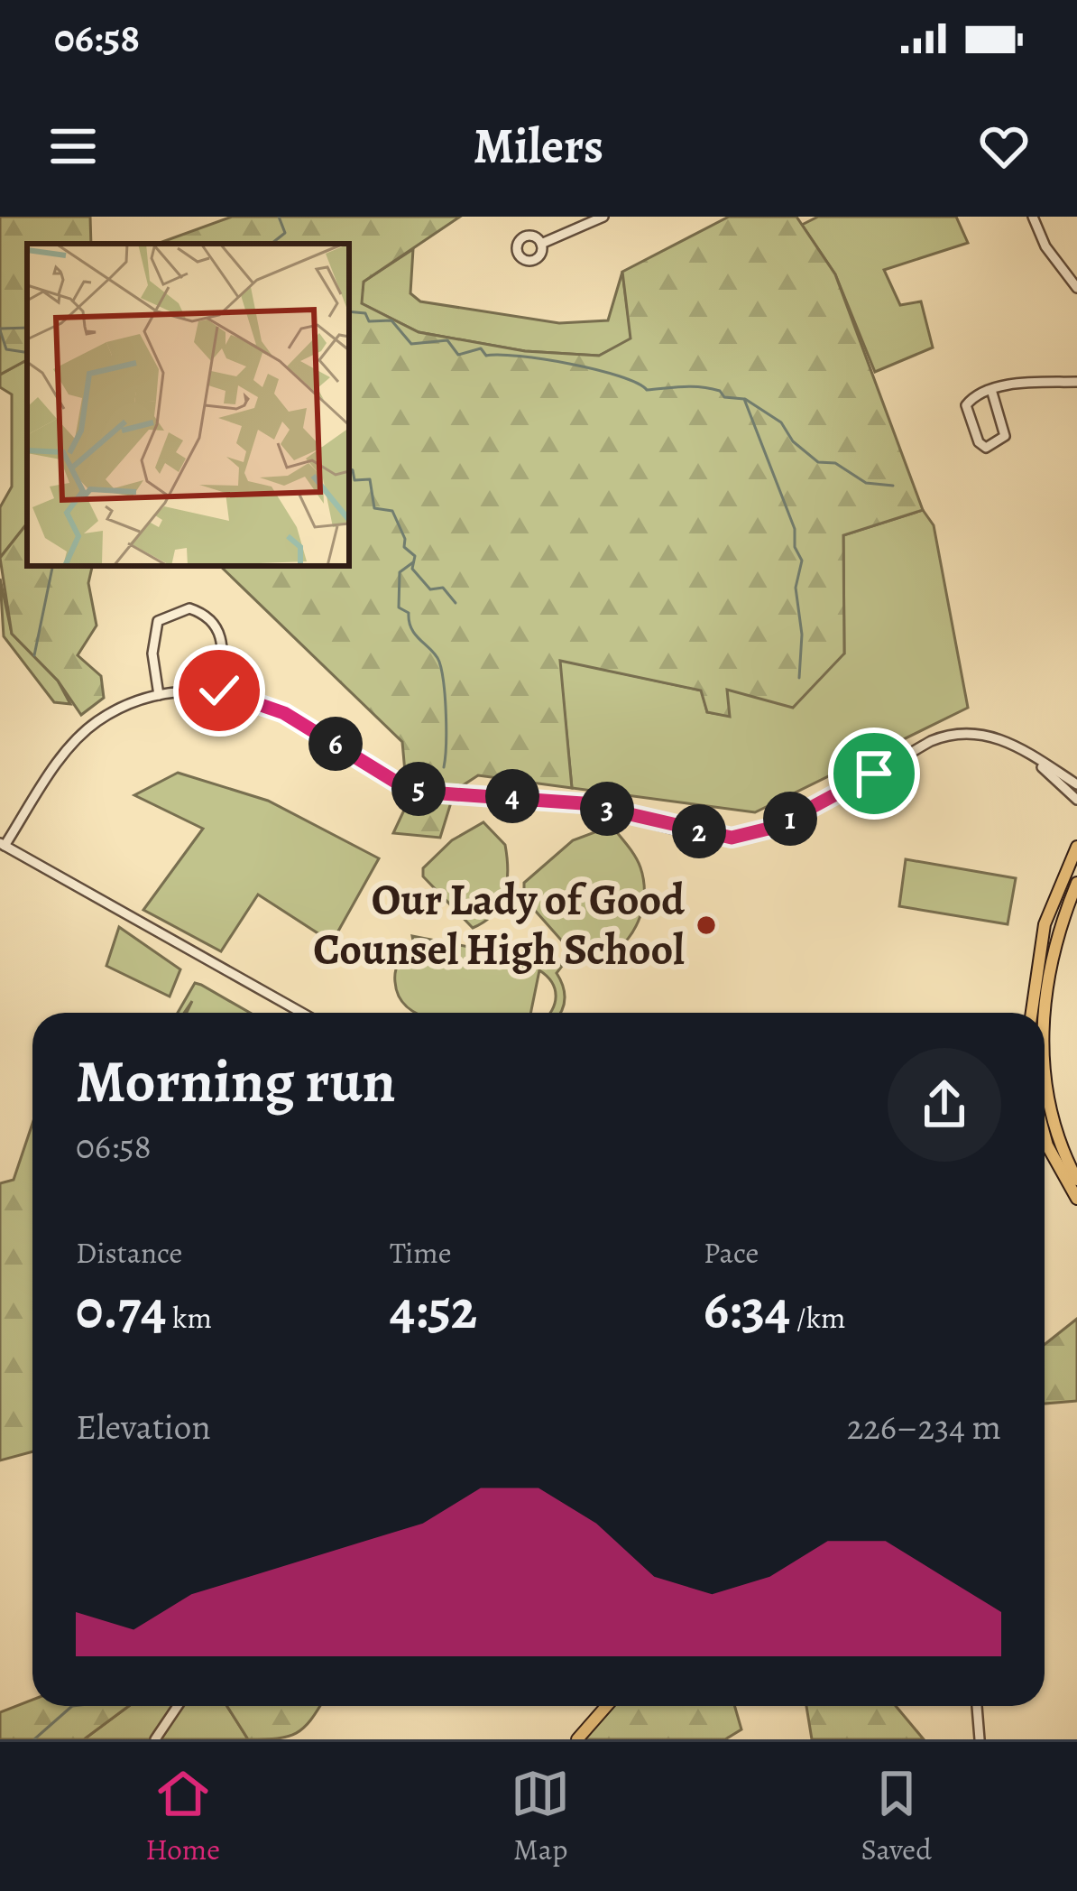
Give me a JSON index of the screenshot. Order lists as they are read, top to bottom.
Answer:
{
  "places": ["Our Lady of Good Counsel High School"],
  "page": {
    "status": "06:58",
    "header": "Milers",
    "pins": [
      "6",
      "5",
      "4",
      "3",
      "1",
      "2"
    ],
    "heading": ["Morning run", "06:58"],
    "stats": [
      ["Distance", "0.74 km"],
      ["Time", "4:52"],
      ["Pace", "6:34 /km"]
    ],
    "chart": ["Elevation", "226–234 m"],
    "tabs": ["Home", "Map", "Saved"]
  }
}
